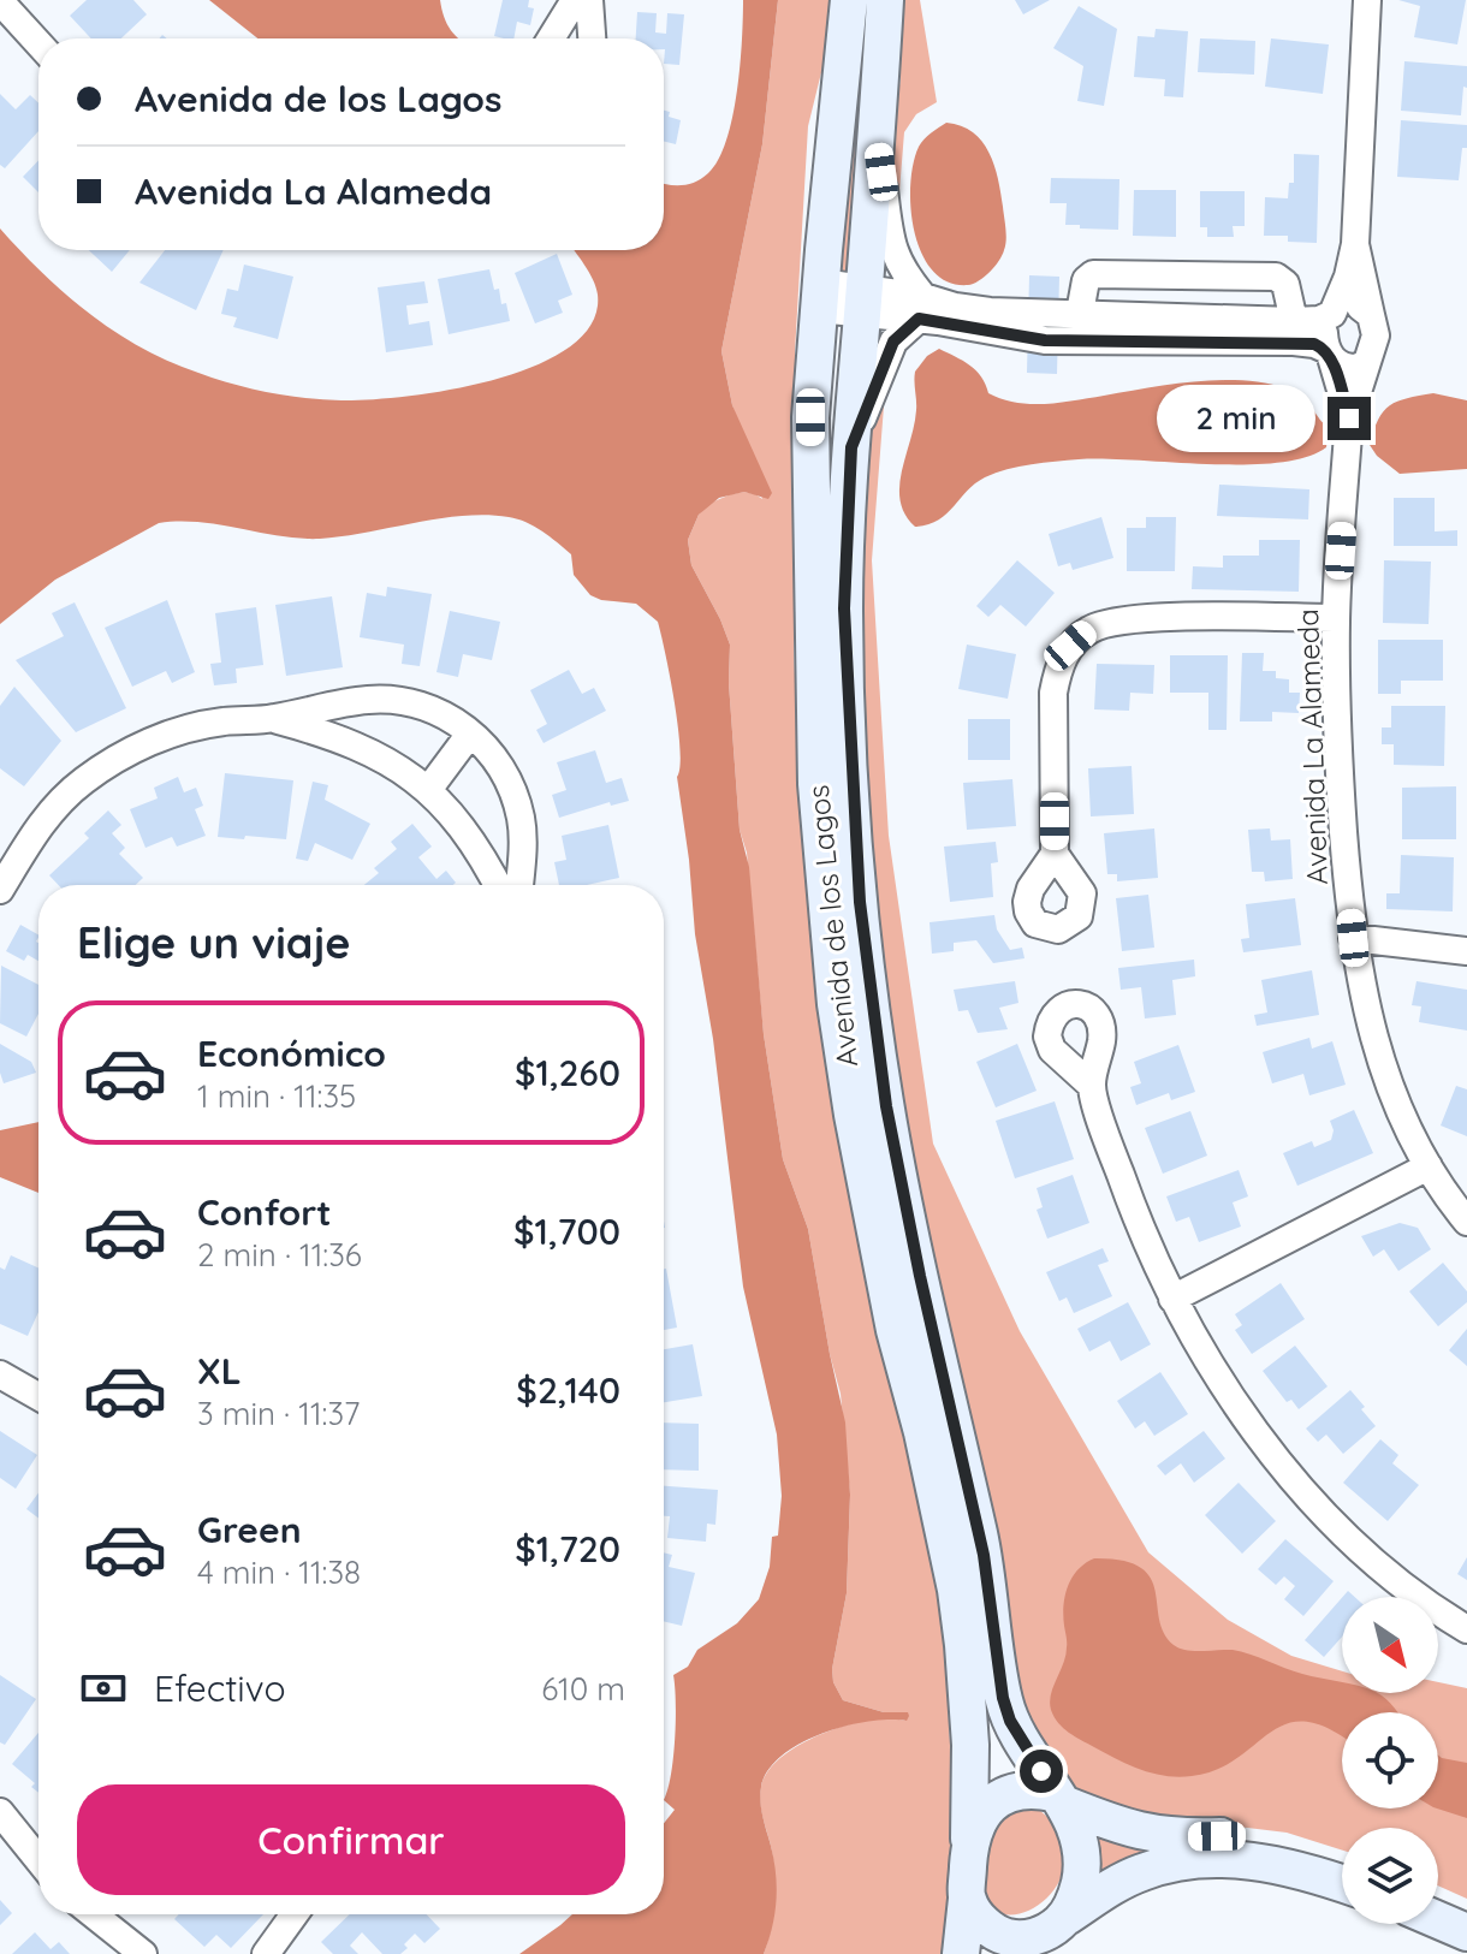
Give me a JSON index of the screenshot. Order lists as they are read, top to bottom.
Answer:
{
  "streets": {
    "street": ["Avenida La Alameda", "Avenida de los Lagos"]
  },
  "north": "bottom right",
  "page": {
    "banner": ["Avenida de los Lagos", "Avenida La Alameda"],
    "bubble": "2 min",
    "heading": "Elige un viaje",
    "list": [
      {
        "name": "Económico",
        "note": "1 min · 11:35",
        "value": "$1,260"
      },
      {
        "name": "Confort",
        "note": "2 min · 11:36",
        "value": "$1,700"
      },
      {
        "name": "XL",
        "note": "3 min · 11:37",
        "value": "$2,140"
      },
      {
        "name": "Green",
        "note": "4 min · 11:38",
        "value": "$1,720"
      }
    ],
    "pay": ["Efectivo", "610 m"],
    "buttons": "Confirmar"
  }
}
